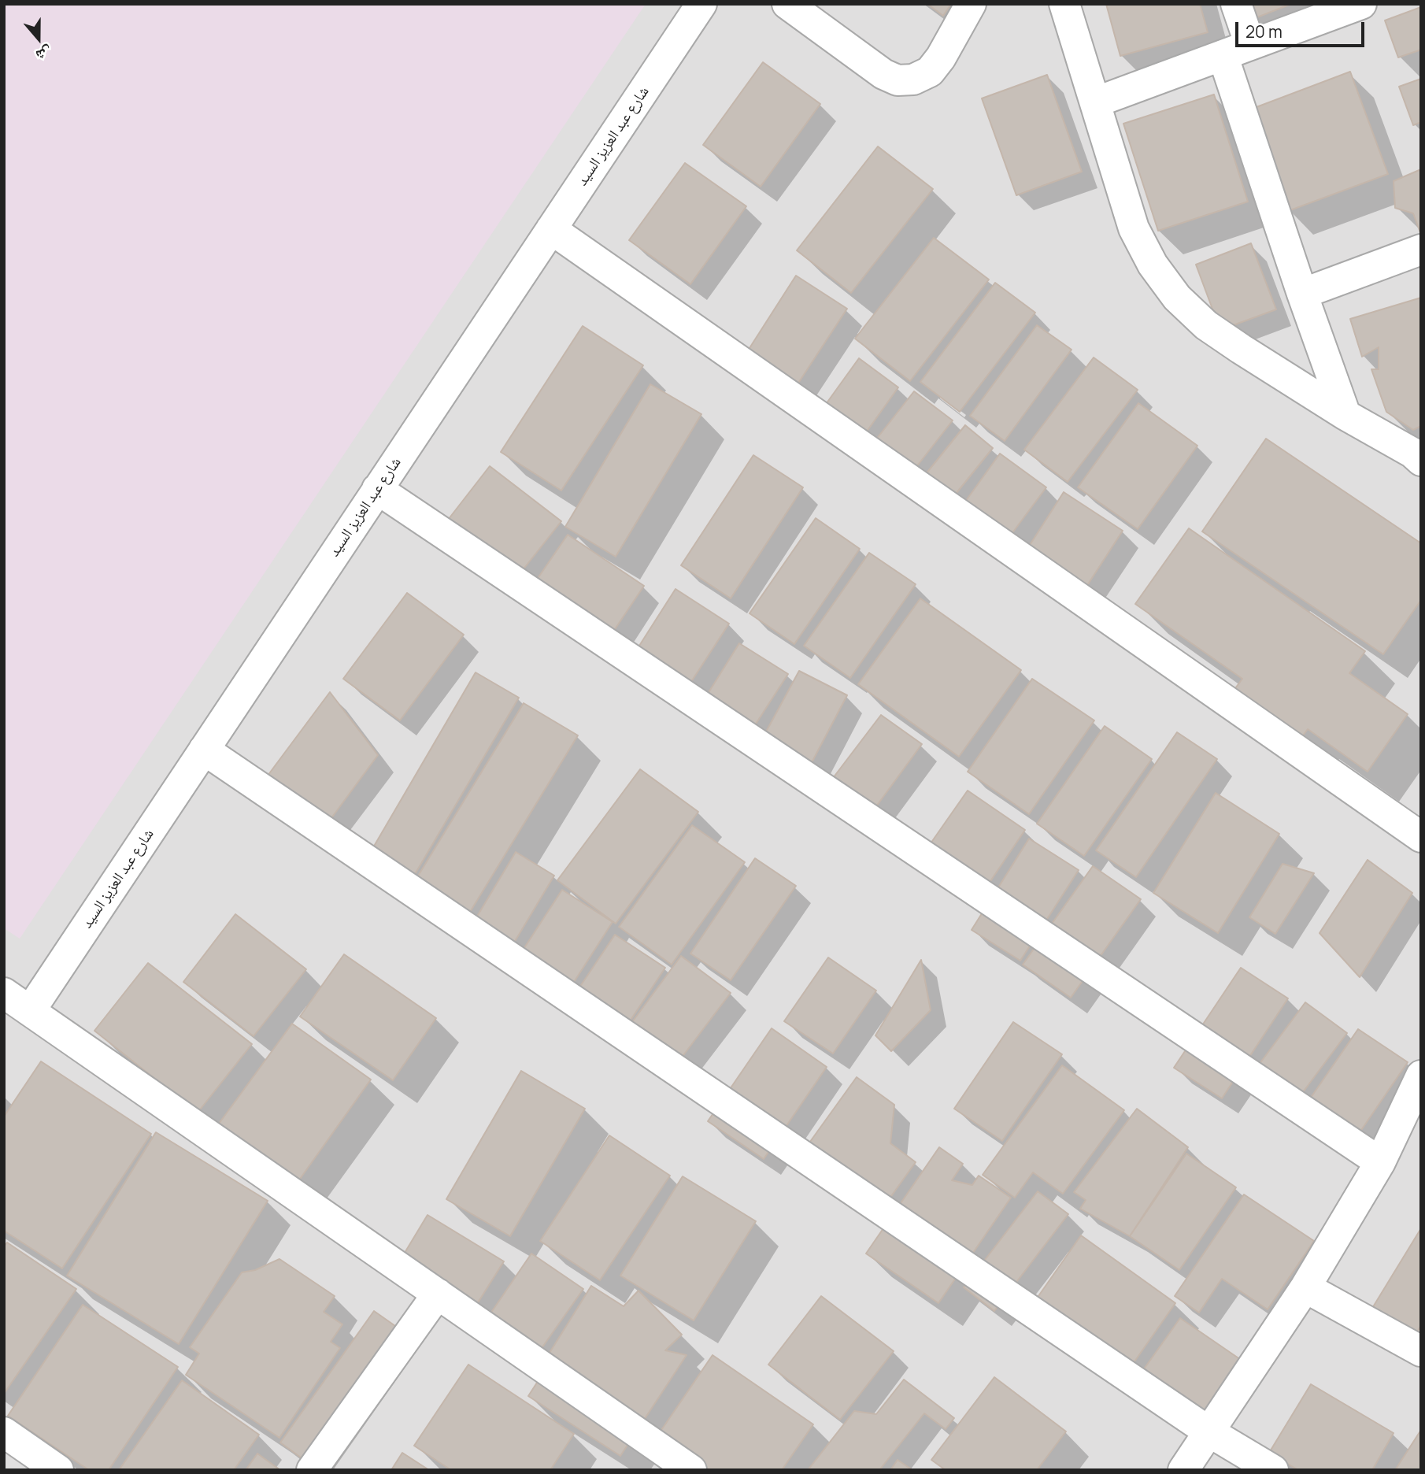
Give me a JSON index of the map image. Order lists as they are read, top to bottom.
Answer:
{
  "streets": {
    "street": ["شارع عبد العزيز السيد"]
  },
  "scale_bar": "20 m",
  "north": "bottom"
}
